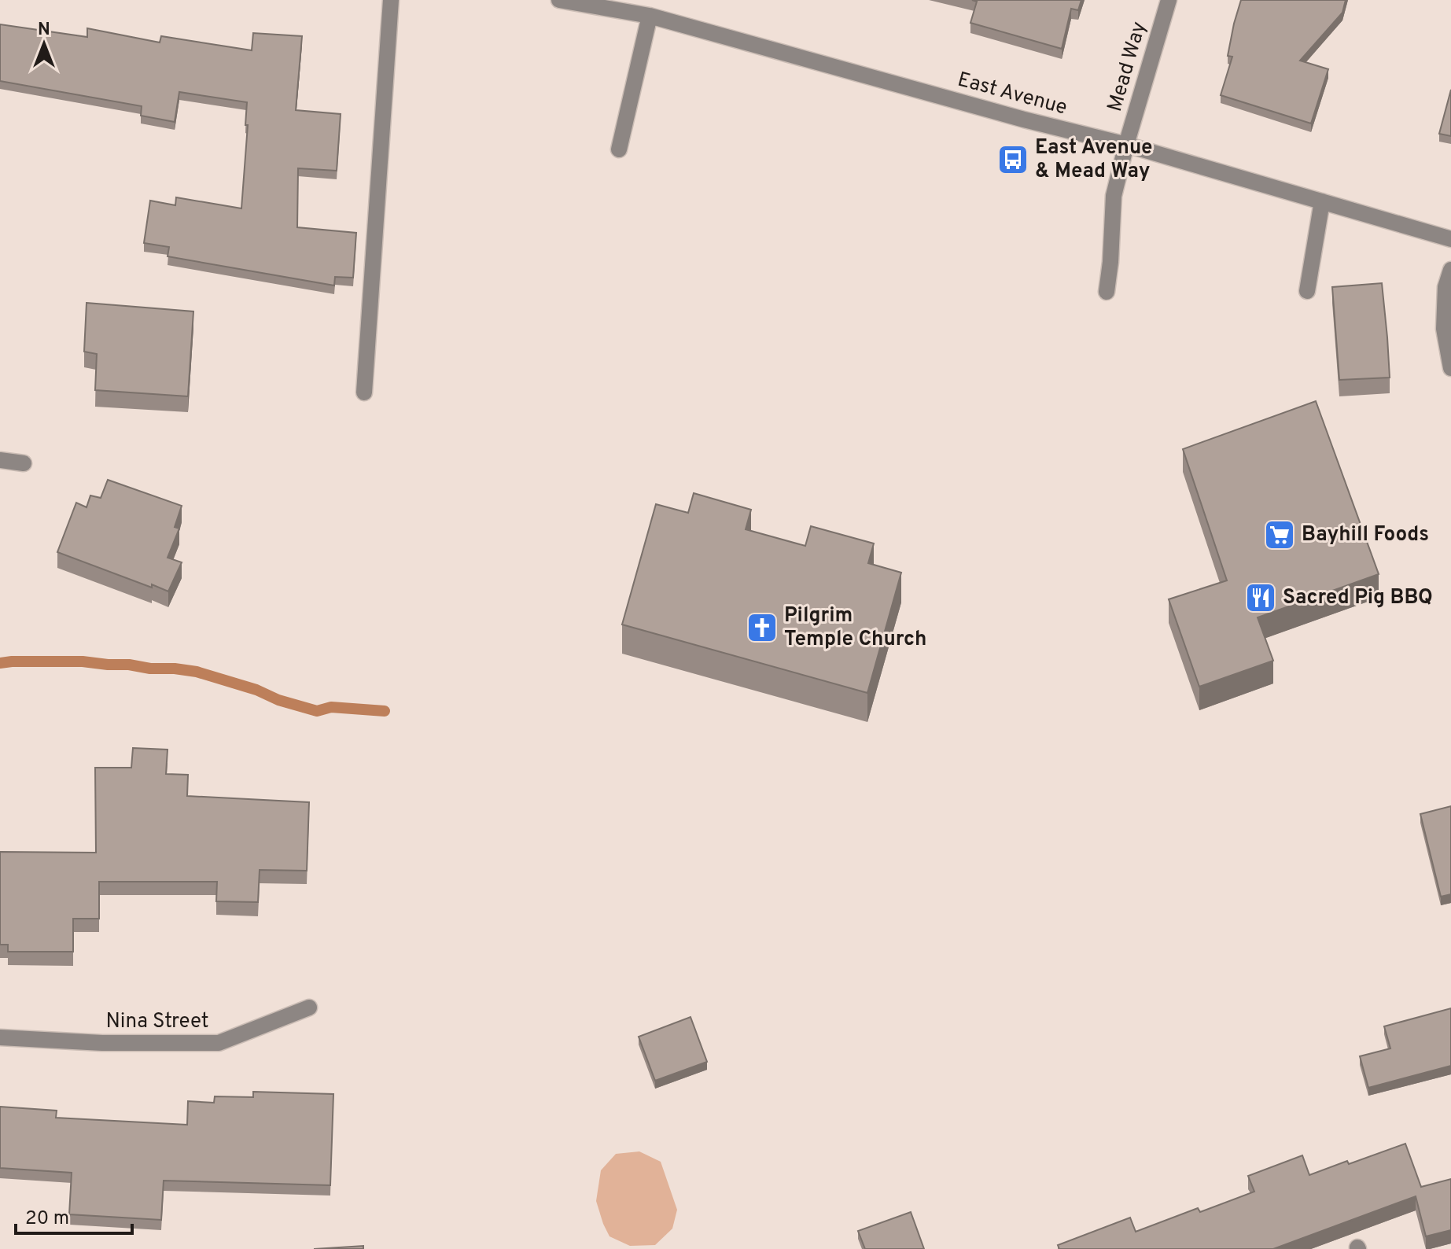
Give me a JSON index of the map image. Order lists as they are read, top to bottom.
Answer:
{
  "streets": {
    "street": ["Mead Way", "East Avenue", "Nina Street"]
  },
  "crossings": [
    ["Mead Way", "East Avenue"]
  ],
  "places": {
    "bus stop": ["East Avenue & Mead Way"],
    "supermarket": ["Bayhill Foods"],
    "restaurant": ["Sacred Pig BBQ"],
    "church": ["Pilgrim Temple Church"]
  },
  "scale_bar": "20 m",
  "north": "top"
}
